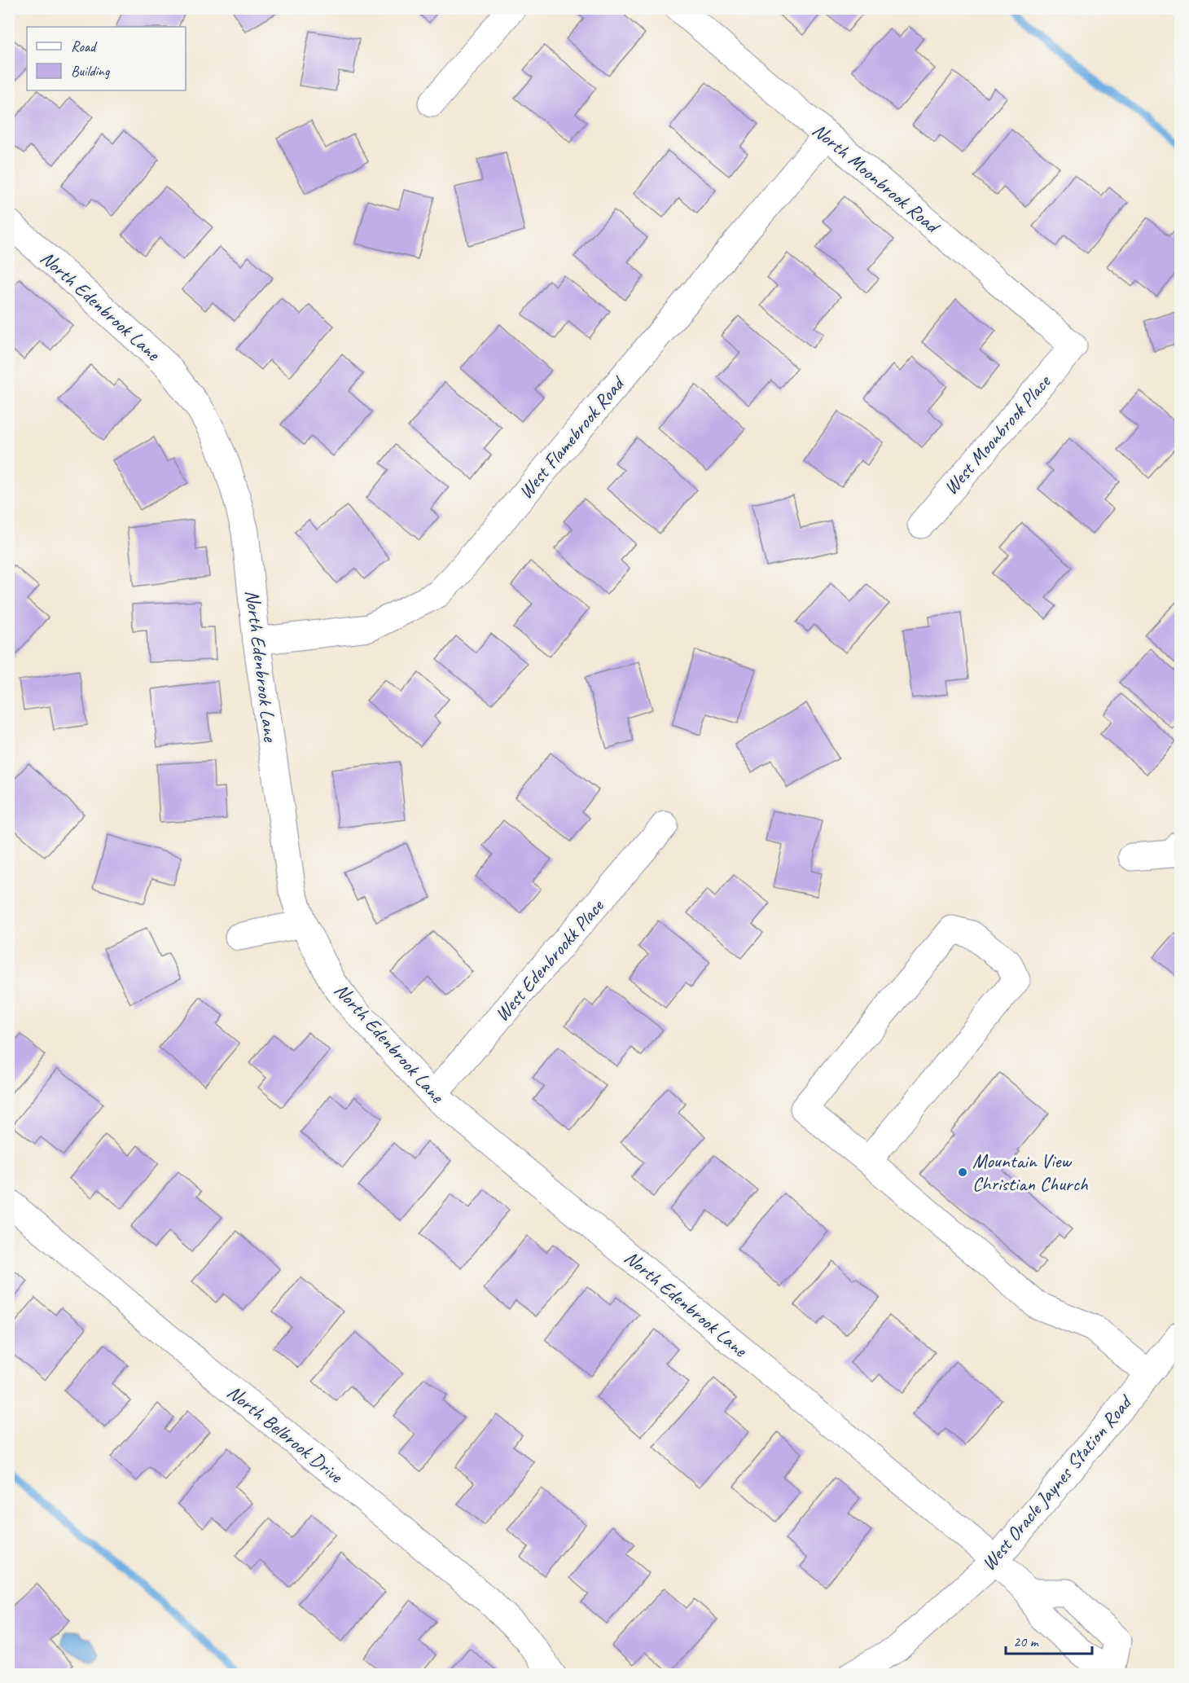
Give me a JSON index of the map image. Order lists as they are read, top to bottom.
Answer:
{
  "streets": {
    "street": [
      "North Moonbrook Road",
      "North Edenbrook Lane",
      "West Moonbrook Place",
      "West Flamebrook Road",
      "West Edenbrookk Place",
      "North Belbrook Drive",
      "West Oracle Jaynes Station Road"
    ]
  },
  "crossings": [
    ["North Moonbrook Road", "West Moonbrook Place"],
    ["North Moonbrook Road", "West Flamebrook Road"],
    ["North Edenbrook Lane", "West Flamebrook Road"],
    ["North Edenbrook Lane", "West Edenbrookk Place"],
    ["North Edenbrook Lane", "West Oracle Jaynes Station Road"]
  ],
  "places": ["Mountain View Christian Church"],
  "legend": ["Road", "Building"],
  "scale_bar": "20 m"
}
